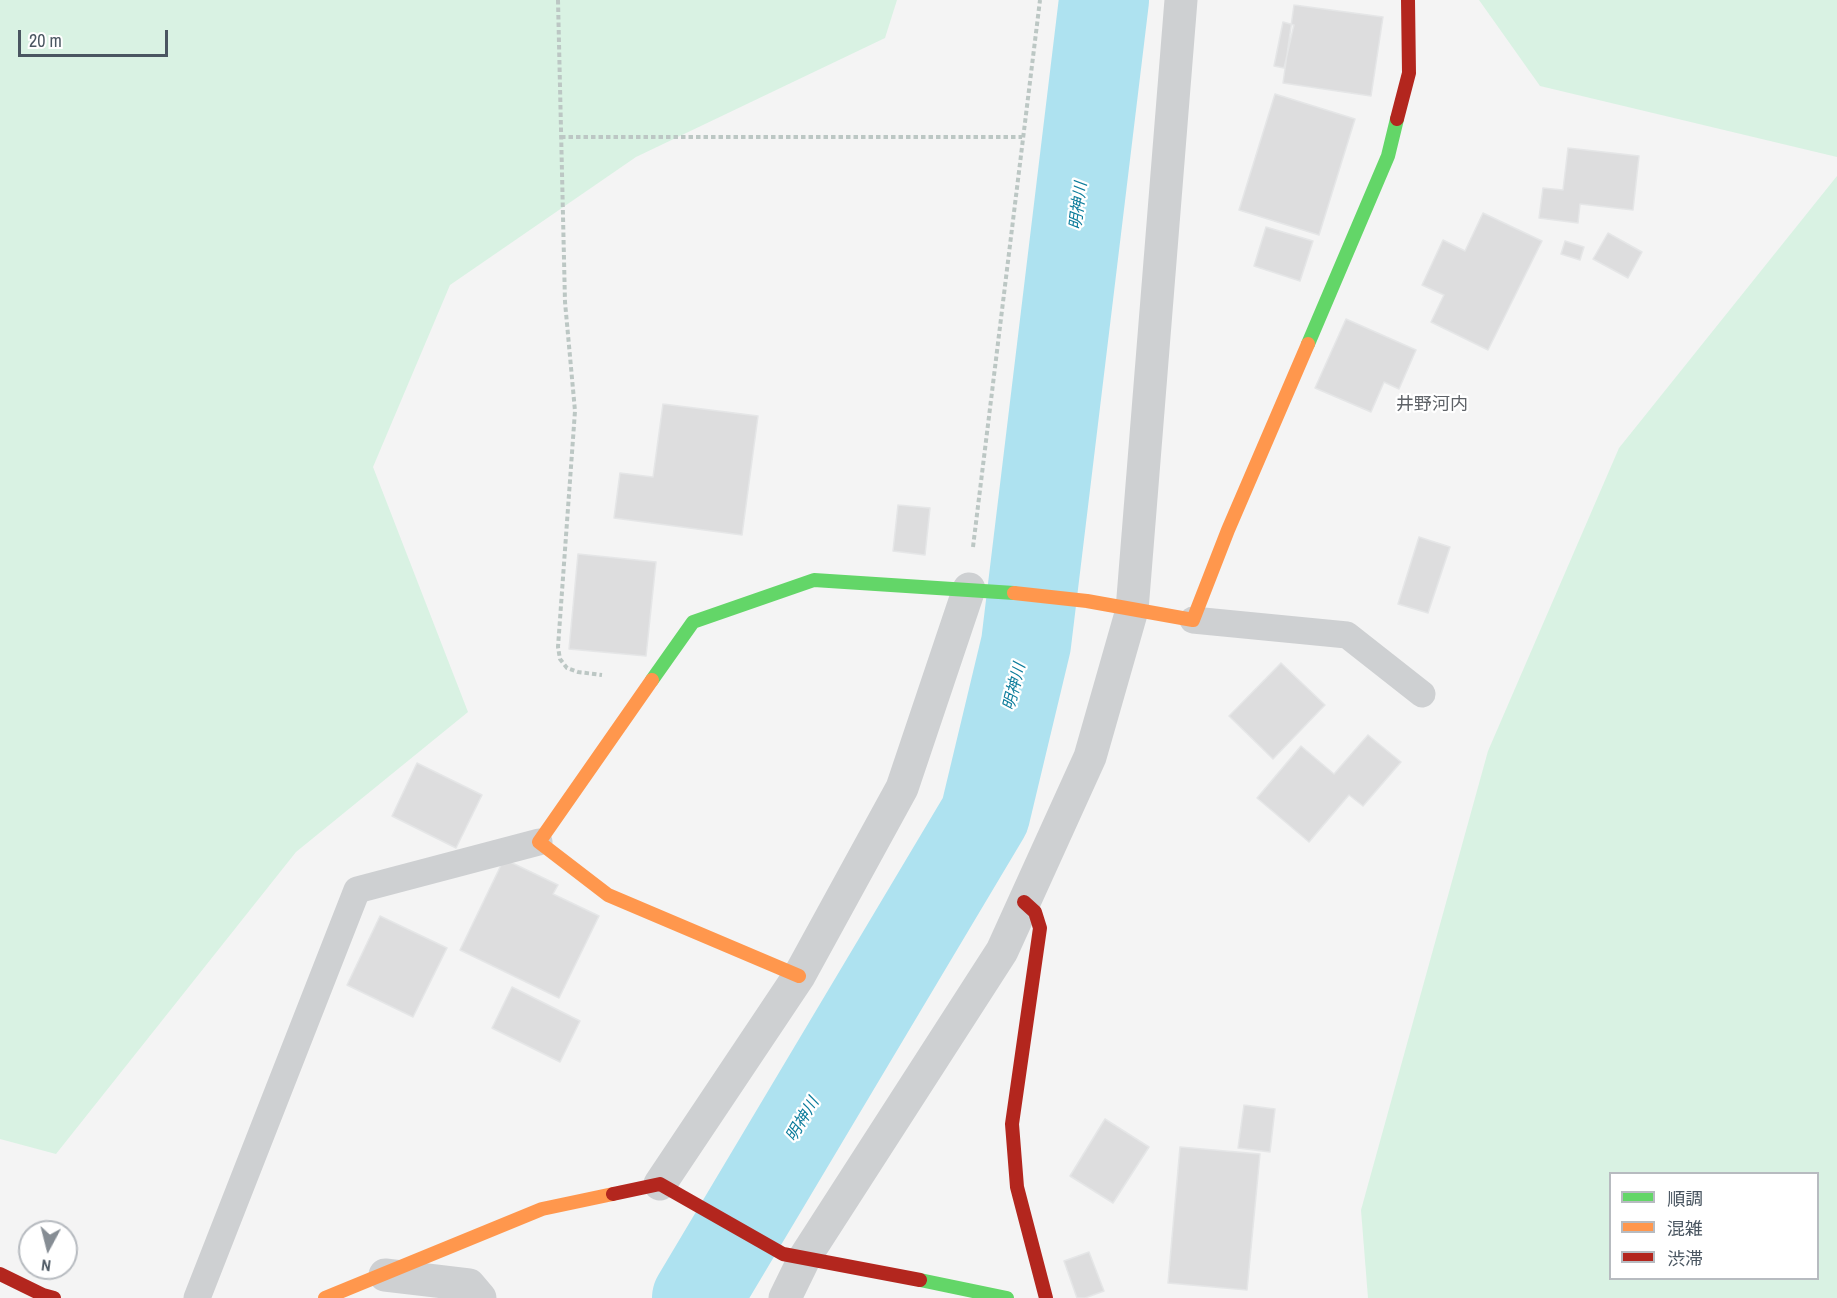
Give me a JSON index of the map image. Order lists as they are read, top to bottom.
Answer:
{
  "districts": ["井野河内"],
  "water": ["明神川"],
  "legend": ["順調", "混雑", "渋滞"],
  "scale_bar": "20 m",
  "north": "bottom"
}
